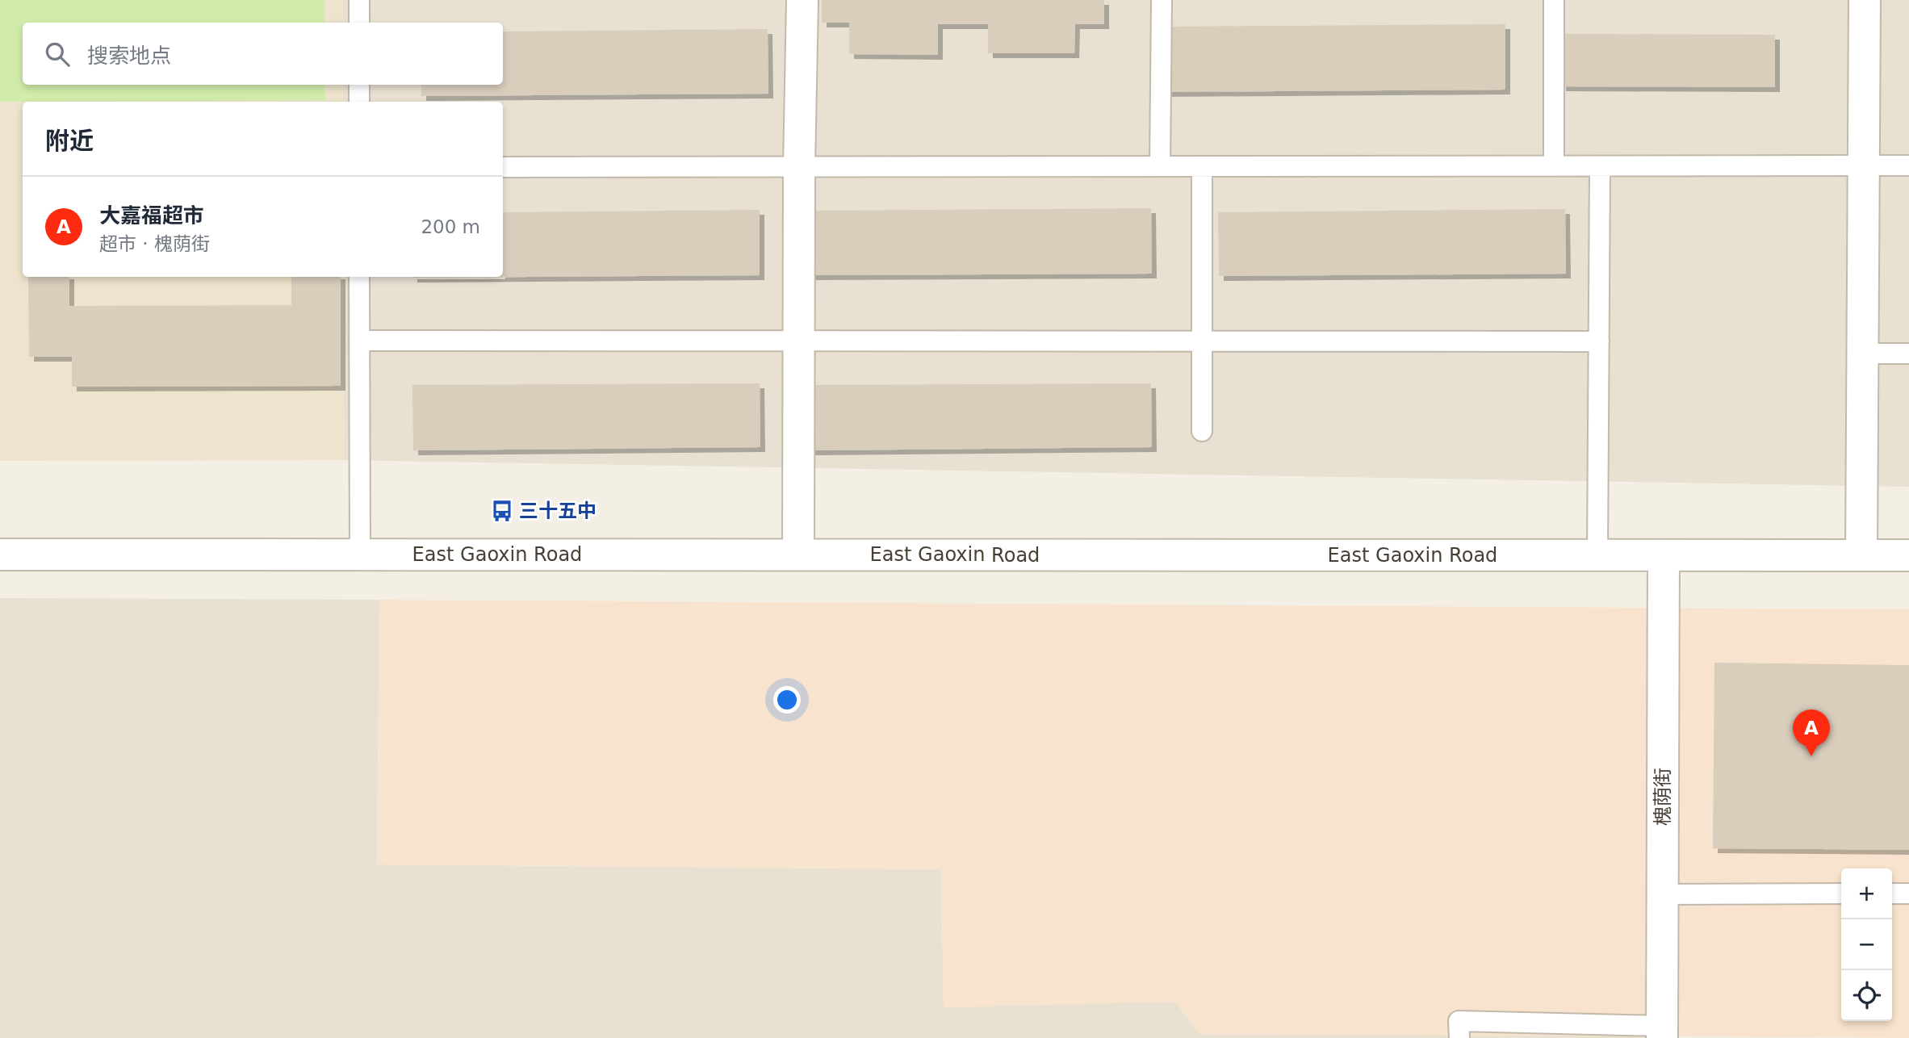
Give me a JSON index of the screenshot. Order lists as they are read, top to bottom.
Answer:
{
  "streets": {
    "street": ["East Gaoxin Road", "槐荫街"]
  },
  "crossings": [
    ["East Gaoxin Road", "槐荫街"]
  ],
  "places": {
    "bus stop": ["三十五中"]
  },
  "page": {
    "search": "搜索地点",
    "heading": "附近",
    "list": [
      {
        "mark": "A",
        "name": "大嘉福超市",
        "note": "超市 · 槐荫街",
        "value": "200 m"
      }
    ],
    "pins": "A",
    "map_buttons": ["+", "−"]
  }
}
